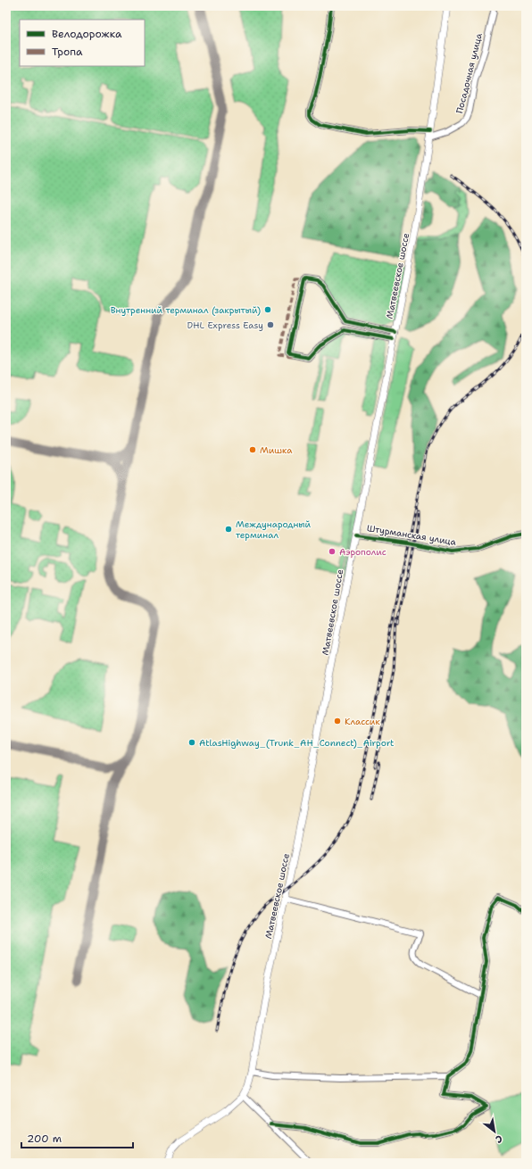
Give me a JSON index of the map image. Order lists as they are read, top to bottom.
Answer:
{
  "streets": {
    "main road": ["Матвеевское шоссе"],
    "street": ["Посадочная улица", "Штурманская улица"]
  },
  "crossings": [
    ["Посадочная улица", "Матвеевское шоссе"],
    ["Матвеевское шоссе", "Штурманская улица"]
  ],
  "places": [
    "Внутренний терминал (закрытый)",
    "DHL Express Easy",
    "Мишка",
    "Международный терминал",
    "Аэрополис",
    "Классик",
    "AtlasHighway_(Trunk_AH_Connect)_Airport"
  ],
  "legend": ["Велодорожка", "Тропа"],
  "scale_bar": "200 m",
  "north": "bottom right"
}
